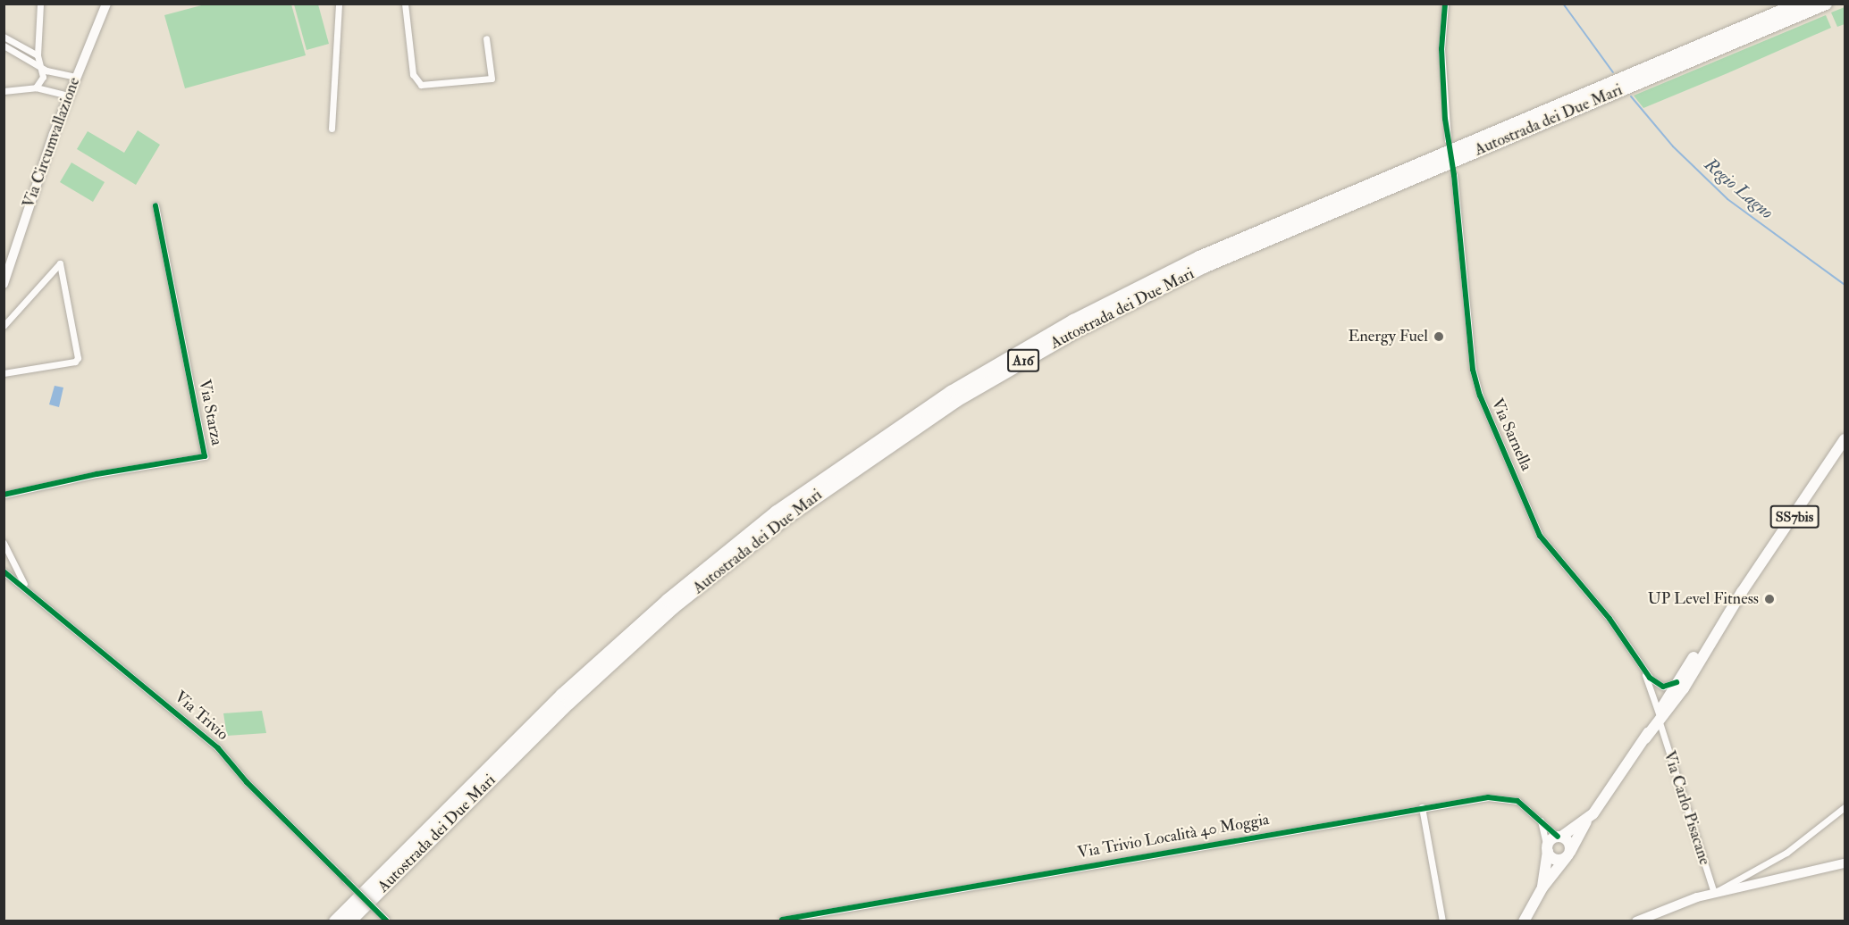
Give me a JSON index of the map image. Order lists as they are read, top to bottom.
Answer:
{
  "streets": {
    "highway": ["Autostrada dei Due Mari", "A16"],
    "main road": ["SS7bis"],
    "street": [
      "Via Circumvallazione",
      "Via Starza",
      "Via Sarnella",
      "Via Trivio",
      "Via Carlo Pisacane",
      "Via Trivio Località 40 Moggia"
    ]
  },
  "crossings": [
    ["Via Sarnella", "Via Carlo Pisacane"],
    ["SS7bis", "Via Carlo Pisacane"],
    ["SS7bis", "Via Trivio Località 40 Moggia"]
  ],
  "water": ["Regio Lagno"],
  "places": ["Energy Fuel", "UP Level Fitness"]
}
